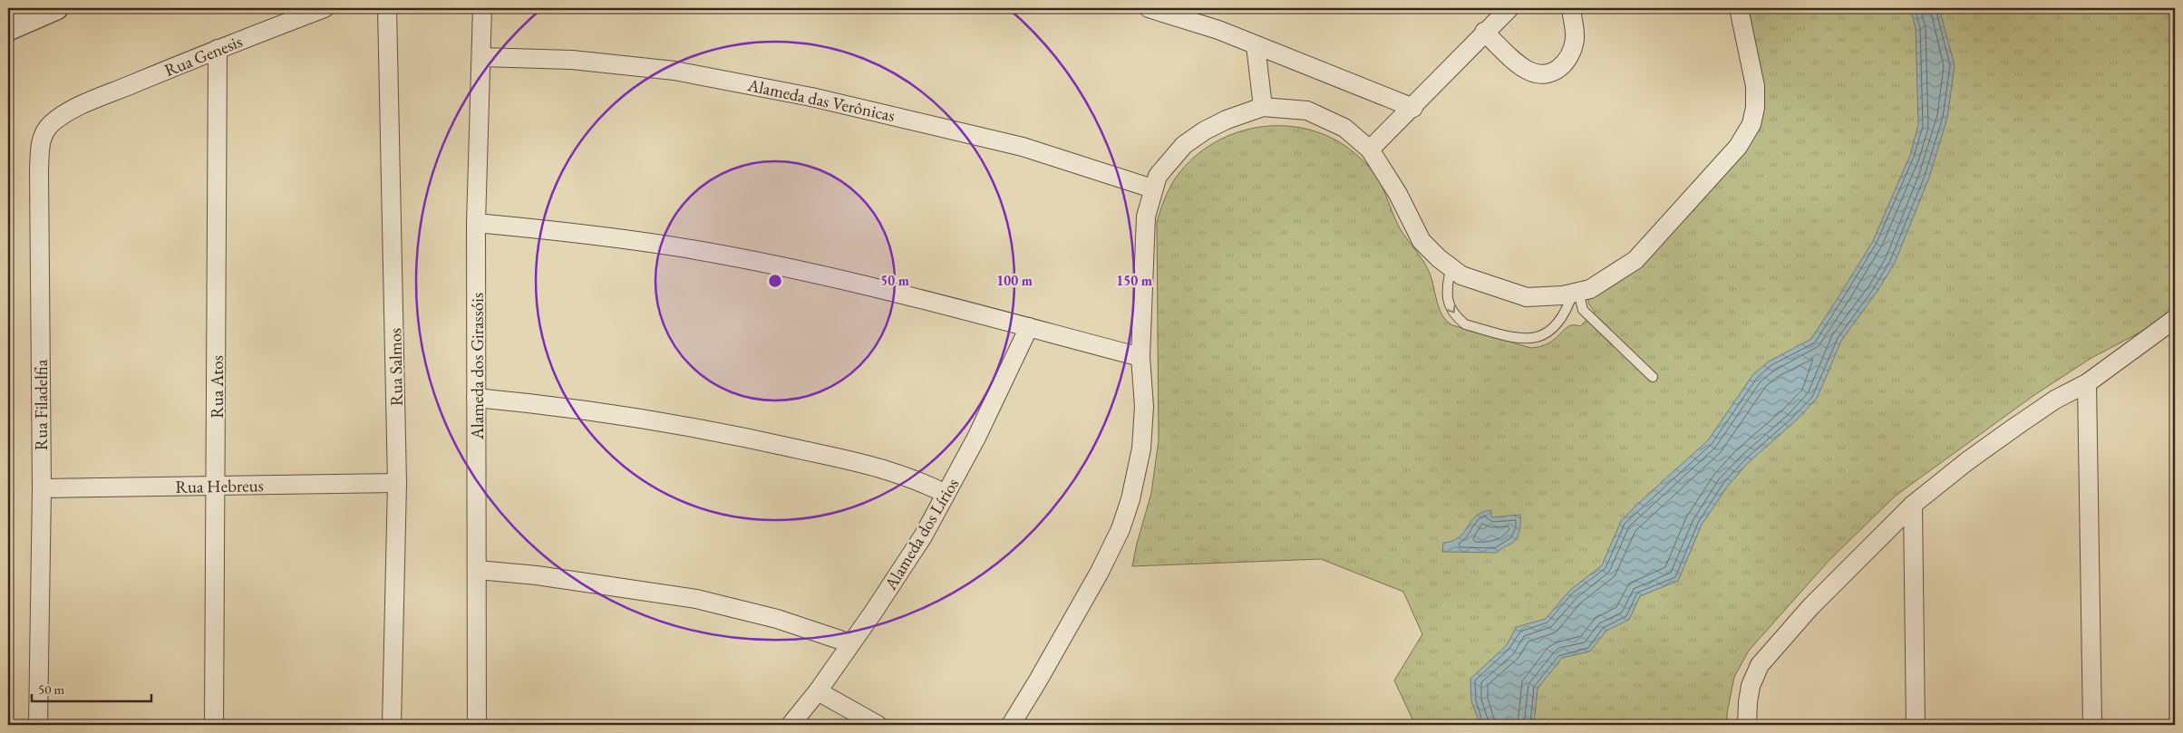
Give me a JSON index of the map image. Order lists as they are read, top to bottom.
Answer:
{
  "streets": {
    "street": [
      "Rua Genesis",
      "Alameda das Verônicas",
      "Alameda dos Girassóis",
      "Rua Salmos",
      "Rua Atos",
      "Rua Filadelfia",
      "Rua Hebreus",
      "Alameda dos Lírios"
    ]
  },
  "crossings": [
    ["Rua Genesis", "Rua Atos"],
    ["Rua Genesis", "Rua Filadelfia"],
    ["Alameda das Verônicas", "Alameda dos Girassóis"],
    ["Rua Salmos", "Rua Hebreus"],
    ["Rua Atos", "Rua Hebreus"],
    ["Rua Filadelfia", "Rua Hebreus"]
  ],
  "scale_bar": "50 m",
  "rings": ["50 m", "100 m", "150 m"]
}
